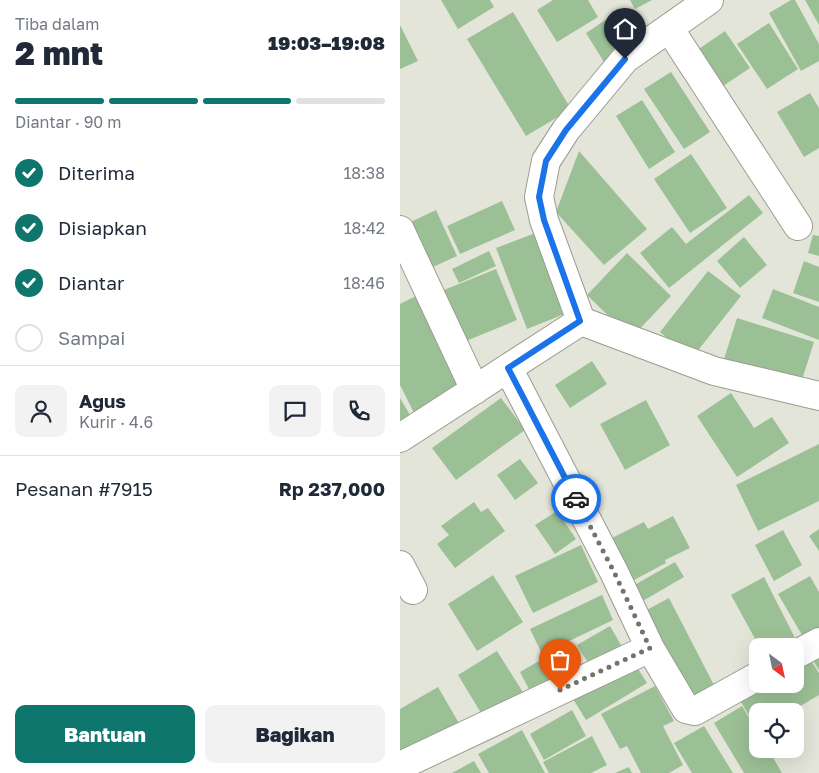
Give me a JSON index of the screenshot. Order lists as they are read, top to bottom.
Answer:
{
  "north": "bottom right",
  "page": {
    "heading": ["2 mnt", "Tiba dalam", "19:03–19:08"],
    "panel": [
      "Agus",
      "Kurir · 4.6",
      "Pesanan #7915",
      "Rp 237,000"
    ],
    "bar": "Diantar · 90 m",
    "list": [
      ["Diterima", "18:38"],
      ["Disiapkan", "18:42"],
      ["Diantar", "18:46"],
      "Sampai"
    ],
    "buttons": ["Bantuan", "Bagikan"]
  }
}
